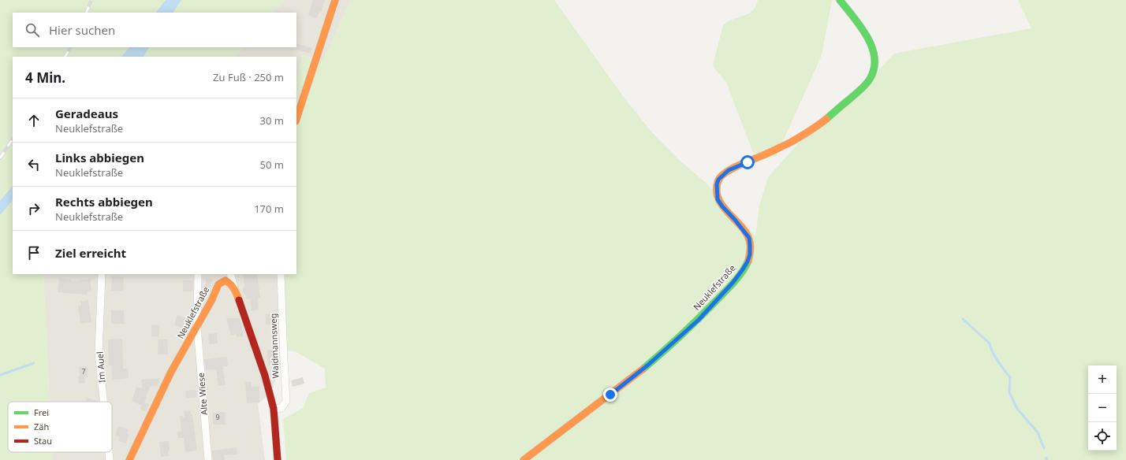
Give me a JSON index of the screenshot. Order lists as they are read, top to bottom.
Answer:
{
  "streets": {
    "street": [
      "Neuklefstraße",
      "Waldmannsweg",
      "Im Auel",
      "Alte Wiese"
    ]
  },
  "crossings": [
    ["Neuklefstraße", "Waldmannsweg"],
    ["Neuklefstraße", "Alte Wiese"]
  ],
  "house_numbers": ["7", "9"],
  "legend": ["Frei", "Zäh", "Stau"],
  "page": {
    "search": "Hier suchen",
    "heading": ["4 Min.", "Zu Fuß · 250 m"],
    "list": [
      ["Geradeaus", "Neuklefstraße", "30 m"],
      ["Links abbiegen", "Neuklefstraße", "50 m"],
      ["Rechts abbiegen", "Neuklefstraße", "170 m"],
      "Ziel erreicht"
    ],
    "map_buttons": ["+", "−"]
  }
}
